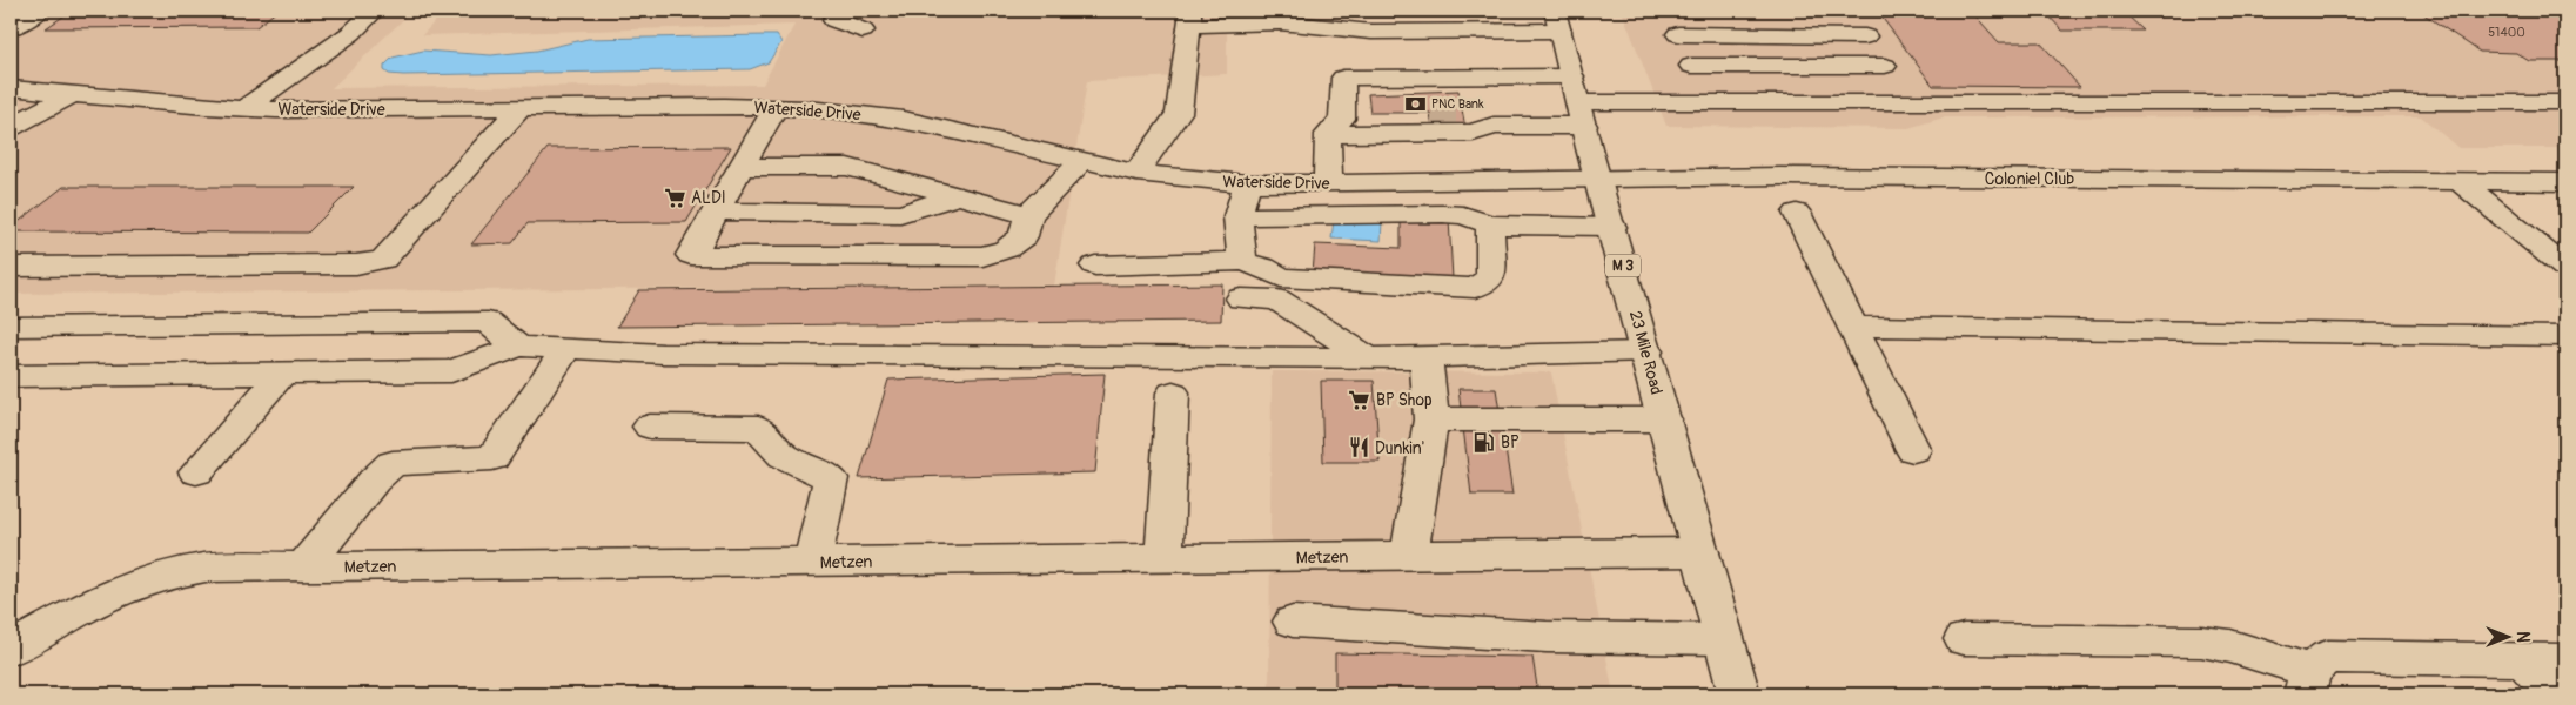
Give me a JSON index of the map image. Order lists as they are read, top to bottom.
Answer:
{
  "streets": {
    "street": [
      "Waterside Drive",
      "Coloniel Club",
      "M 3",
      "23 Mile Road",
      "Metzen"
    ]
  },
  "crossings": [
    ["Waterside Drive", "Coloniel Club"],
    ["Waterside Drive", "23 Mile Road"],
    ["Coloniel Club", "23 Mile Road"],
    ["23 Mile Road", "Metzen"]
  ],
  "places": {
    "bank": ["PNC Bank"],
    "supermarket": ["ALDI", "BP Shop"],
    "fuel station": ["BP"],
    "restaurant": ["Dunkin'"]
  },
  "house_numbers": ["51400"],
  "north": "right"
}
